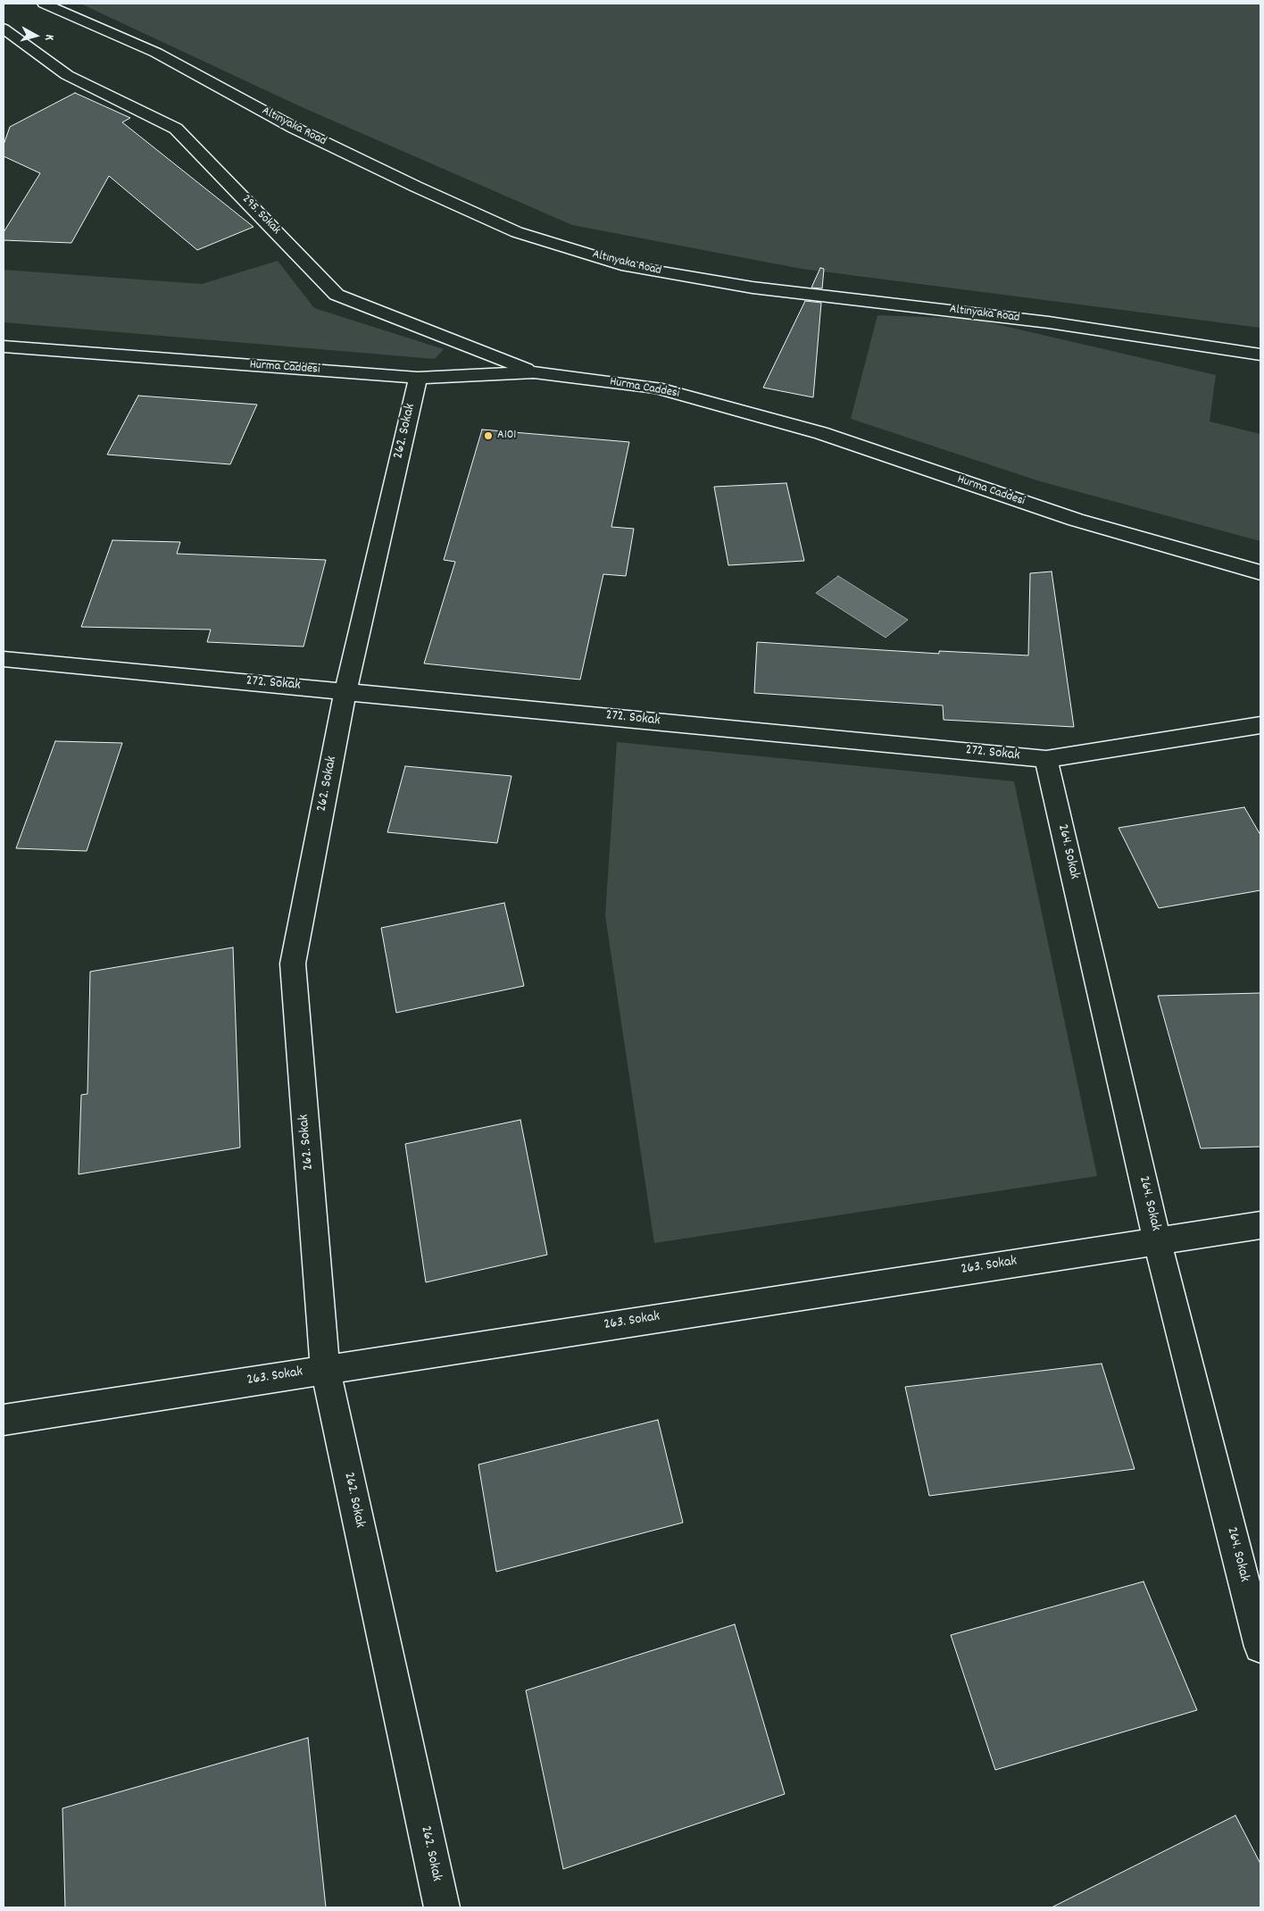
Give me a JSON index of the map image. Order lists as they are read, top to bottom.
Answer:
{
  "streets": {
    "street": [
      "Altınyaka Road",
      "295. Sokak",
      "Hurma Caddesi",
      "262. Sokak",
      "272. Sokak",
      "264. Sokak",
      "263. Sokak"
    ]
  },
  "crossings": [
    ["295. Sokak", "Hurma Caddesi"],
    ["Hurma Caddesi", "262. Sokak"],
    ["262. Sokak", "272. Sokak"],
    ["262. Sokak", "263. Sokak"],
    ["272. Sokak", "264. Sokak"],
    ["264. Sokak", "263. Sokak"]
  ],
  "places": ["A101"],
  "north": "right"
}
